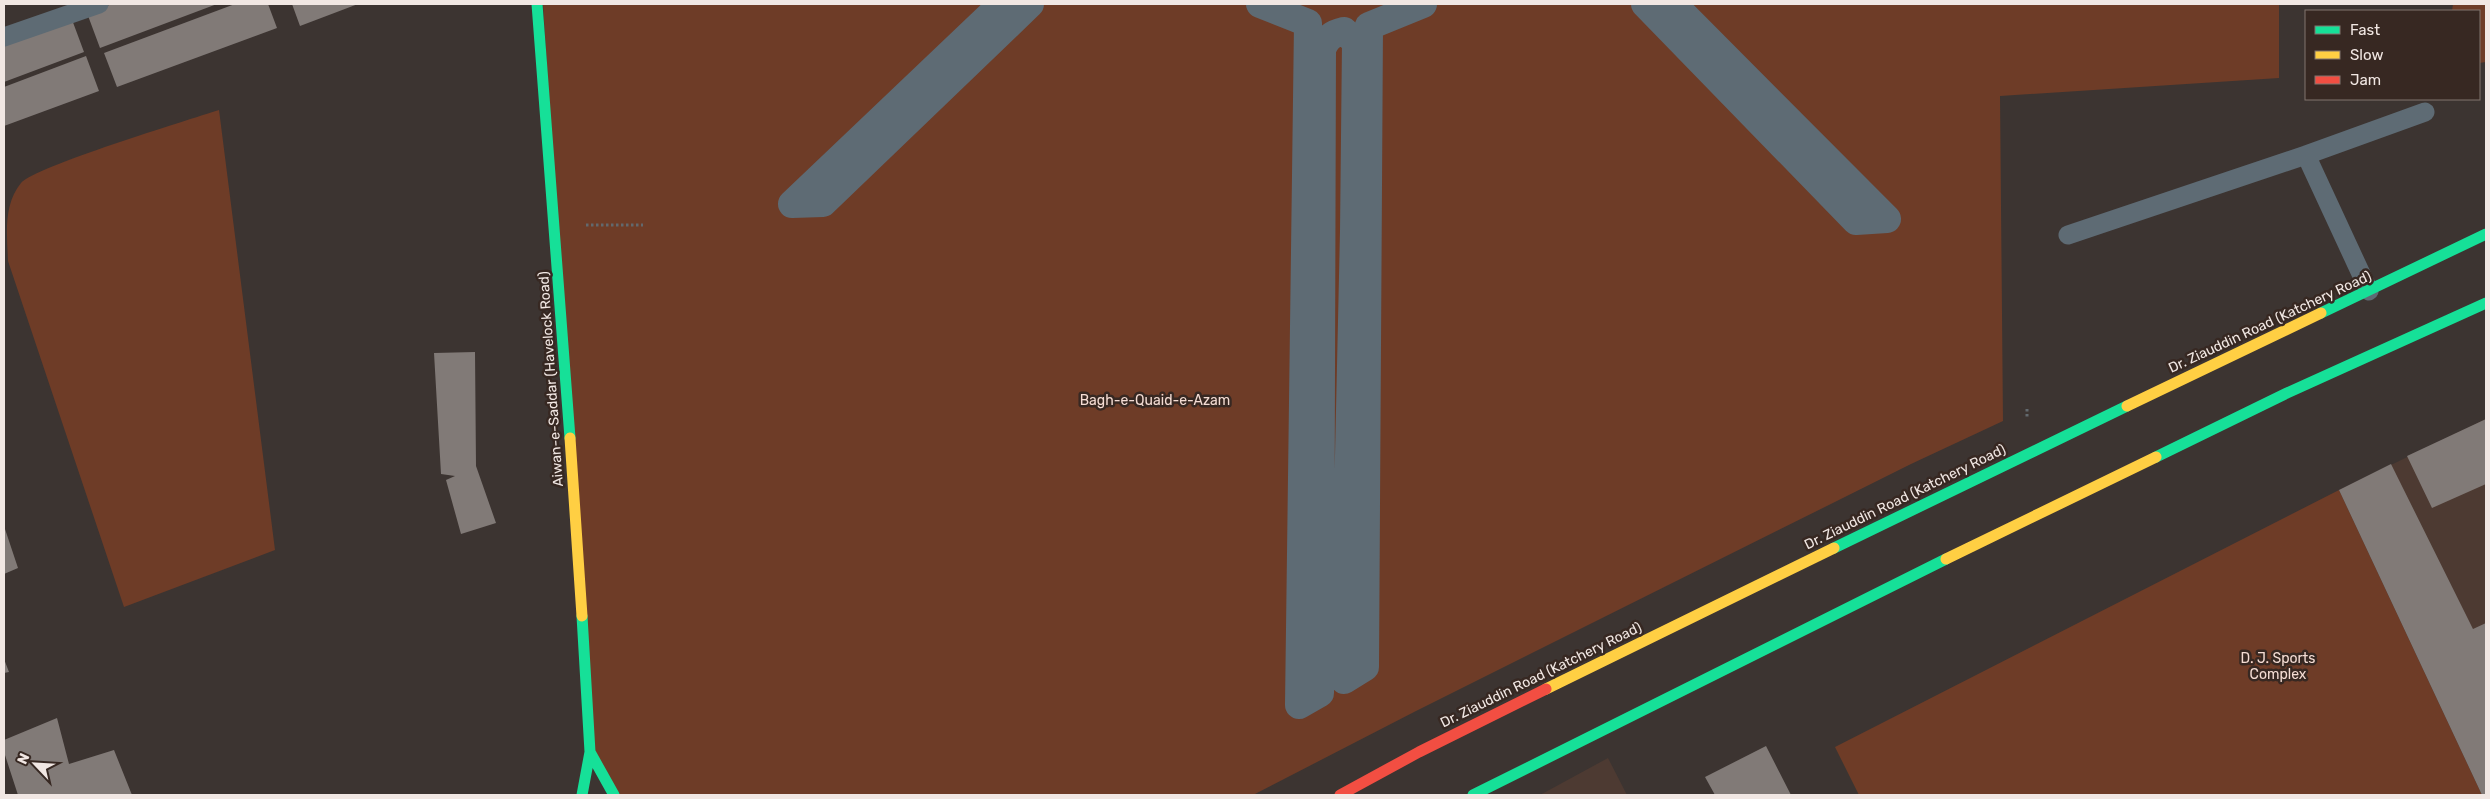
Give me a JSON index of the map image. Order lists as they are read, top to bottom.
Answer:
{
  "streets": {
    "main road": ["Dr. Ziauddin Road (Katchery Road)", "Aiwan-e-Saddar (Havelock Road)"]
  },
  "parks": ["Bagh-e-Quaid-e-Azam", "D. J. Sports Complex"],
  "legend": ["Fast", "Slow", "Jam"],
  "north": "top left"
}
